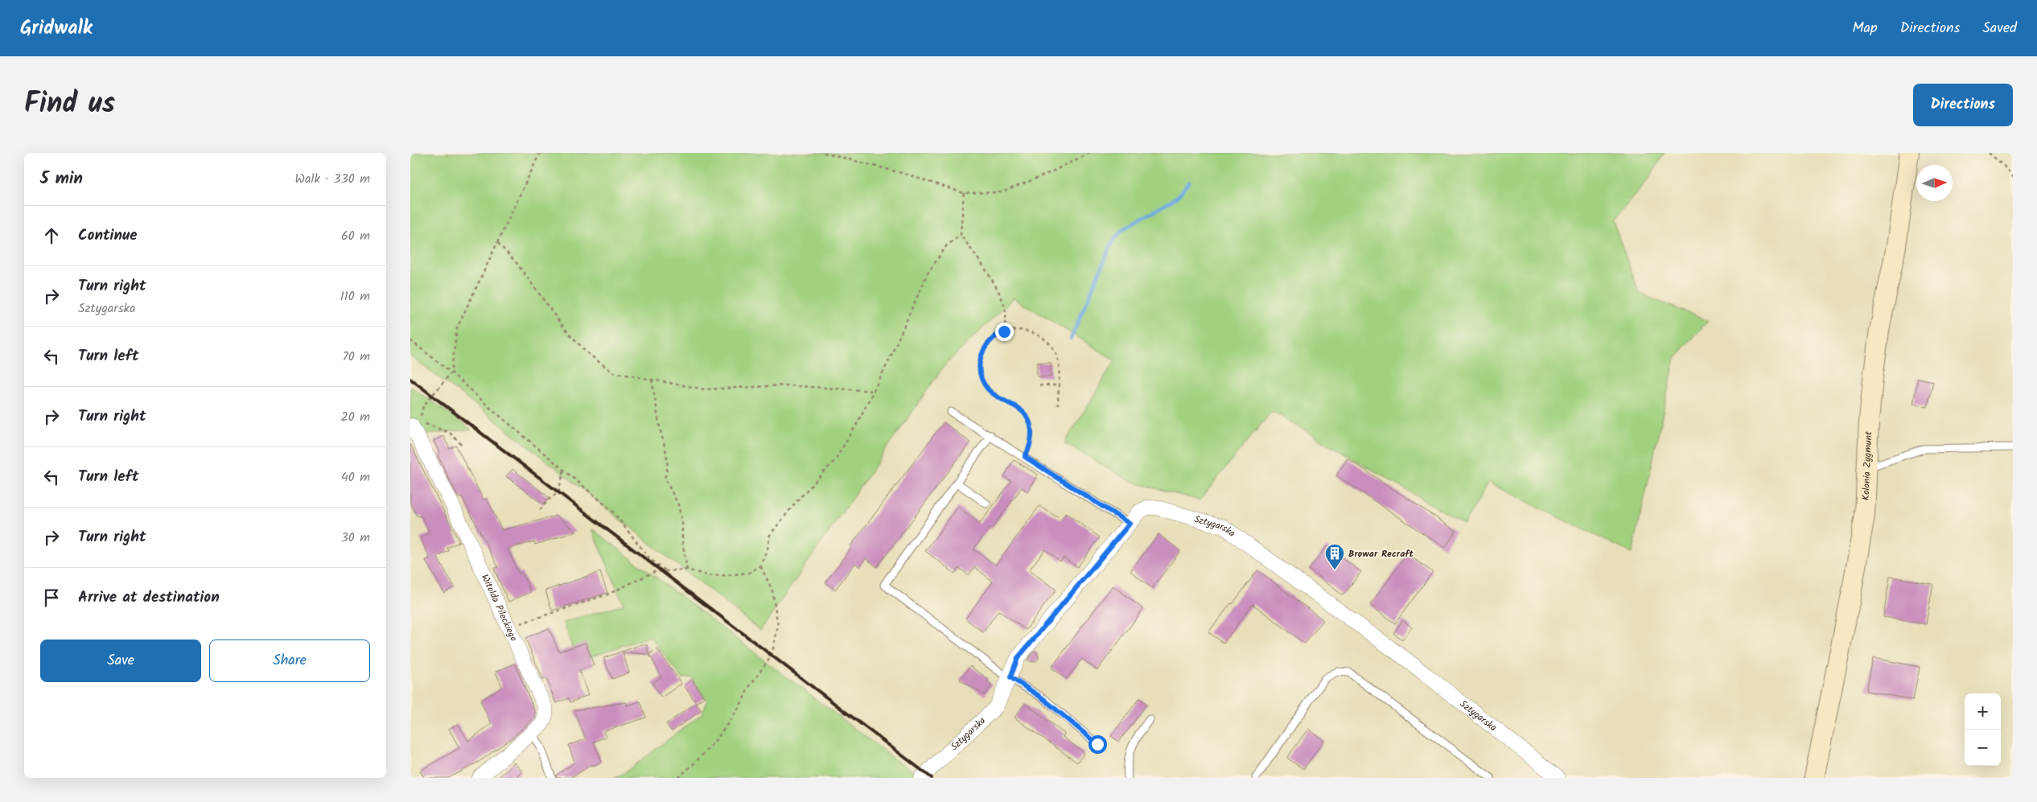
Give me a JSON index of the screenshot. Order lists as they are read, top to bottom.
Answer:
{
  "streets": {
    "street": ["Kolonia Zygmunt", "Sztygarska", "Witolda Pileckiego"]
  },
  "places": {
    "building": ["Browar Recraft"]
  },
  "north": "right",
  "page": {
    "header": "Gridwalk",
    "nav": ["Map", "Directions", "Saved"],
    "title": "Find us",
    "buttons": [
      "Directions",
      ["Save", "Share"]
    ],
    "heading": ["5 min", "Walk · 330 m"],
    "list": [
      ["Continue", "60 m"],
      ["Turn right", "Sztygarska", "110 m"],
      ["Turn left", "70 m"],
      ["Turn right", "20 m"],
      ["Turn left", "40 m"],
      ["Turn right", "30 m"],
      "Arrive at destination"
    ],
    "map_buttons": ["+", "−"]
  }
}
